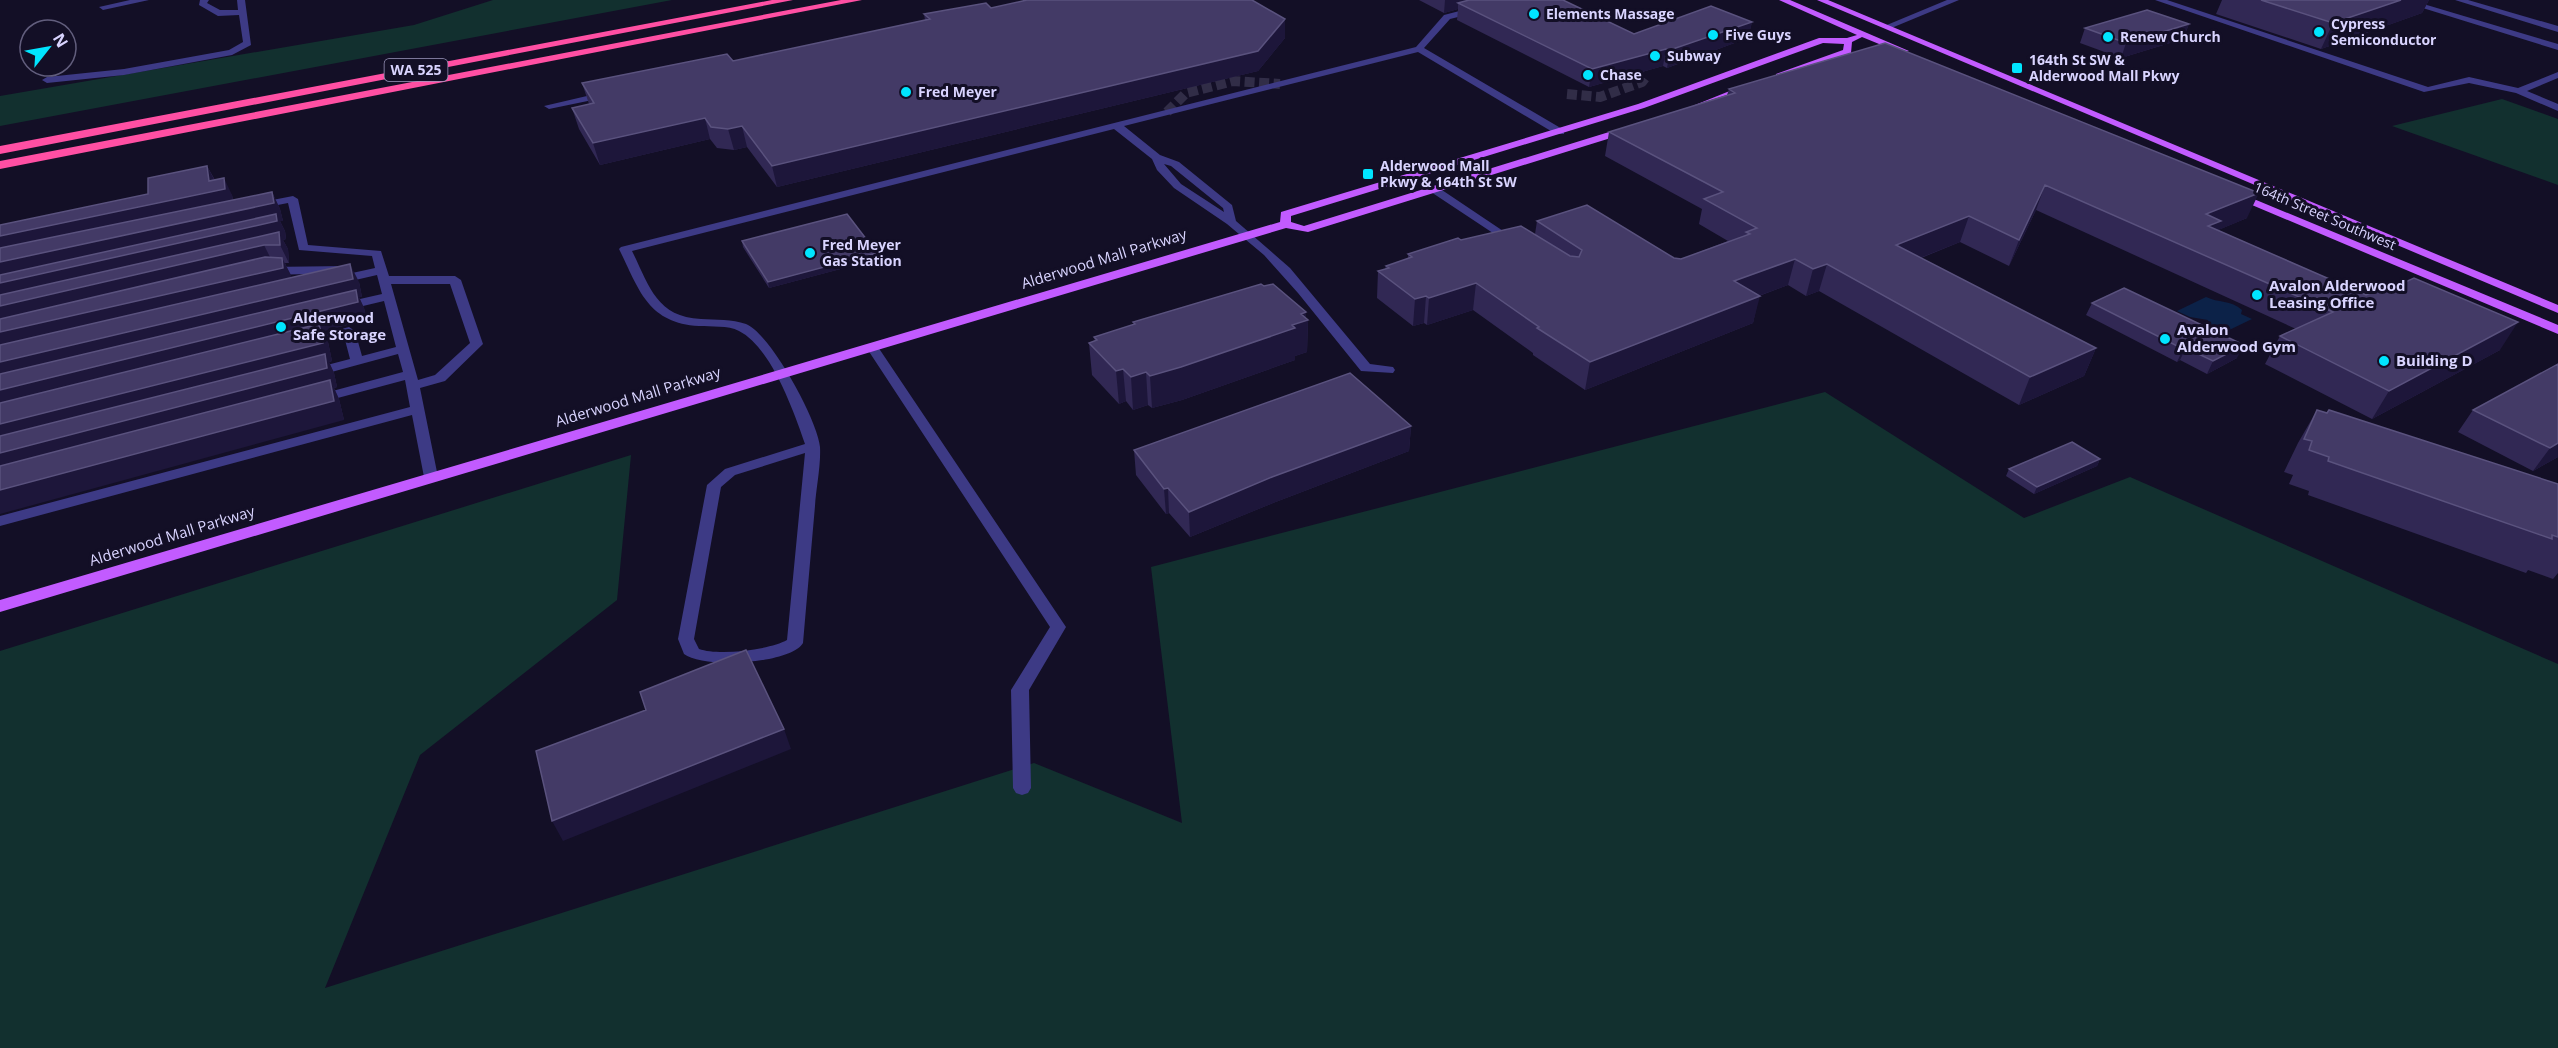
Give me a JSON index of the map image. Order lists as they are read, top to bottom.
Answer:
{
  "streets": {
    "highway": ["WA 525"],
    "main road": ["164th Street Southwest", "Alderwood Mall Parkway"]
  },
  "crossings": [
    ["164th Street Southwest", "Alderwood Mall Parkway"]
  ],
  "places": {
    "other": [
      "Elements Massage",
      "Cypress Semiconductor",
      "Five Guys",
      "Renew Church",
      "Subway",
      "Chase",
      "Fred Meyer",
      "Fred Meyer Gas Station",
      "Avalon Alderwood Leasing Office",
      "Alderwood Safe Storage",
      "Avalon Alderwood Gym",
      "Building D"
    ],
    "transit": ["164th St SW & Alderwood Mall Pkwy", "Alderwood Mall Pkwy & 164th St SW"]
  },
  "north": "top right"
}
